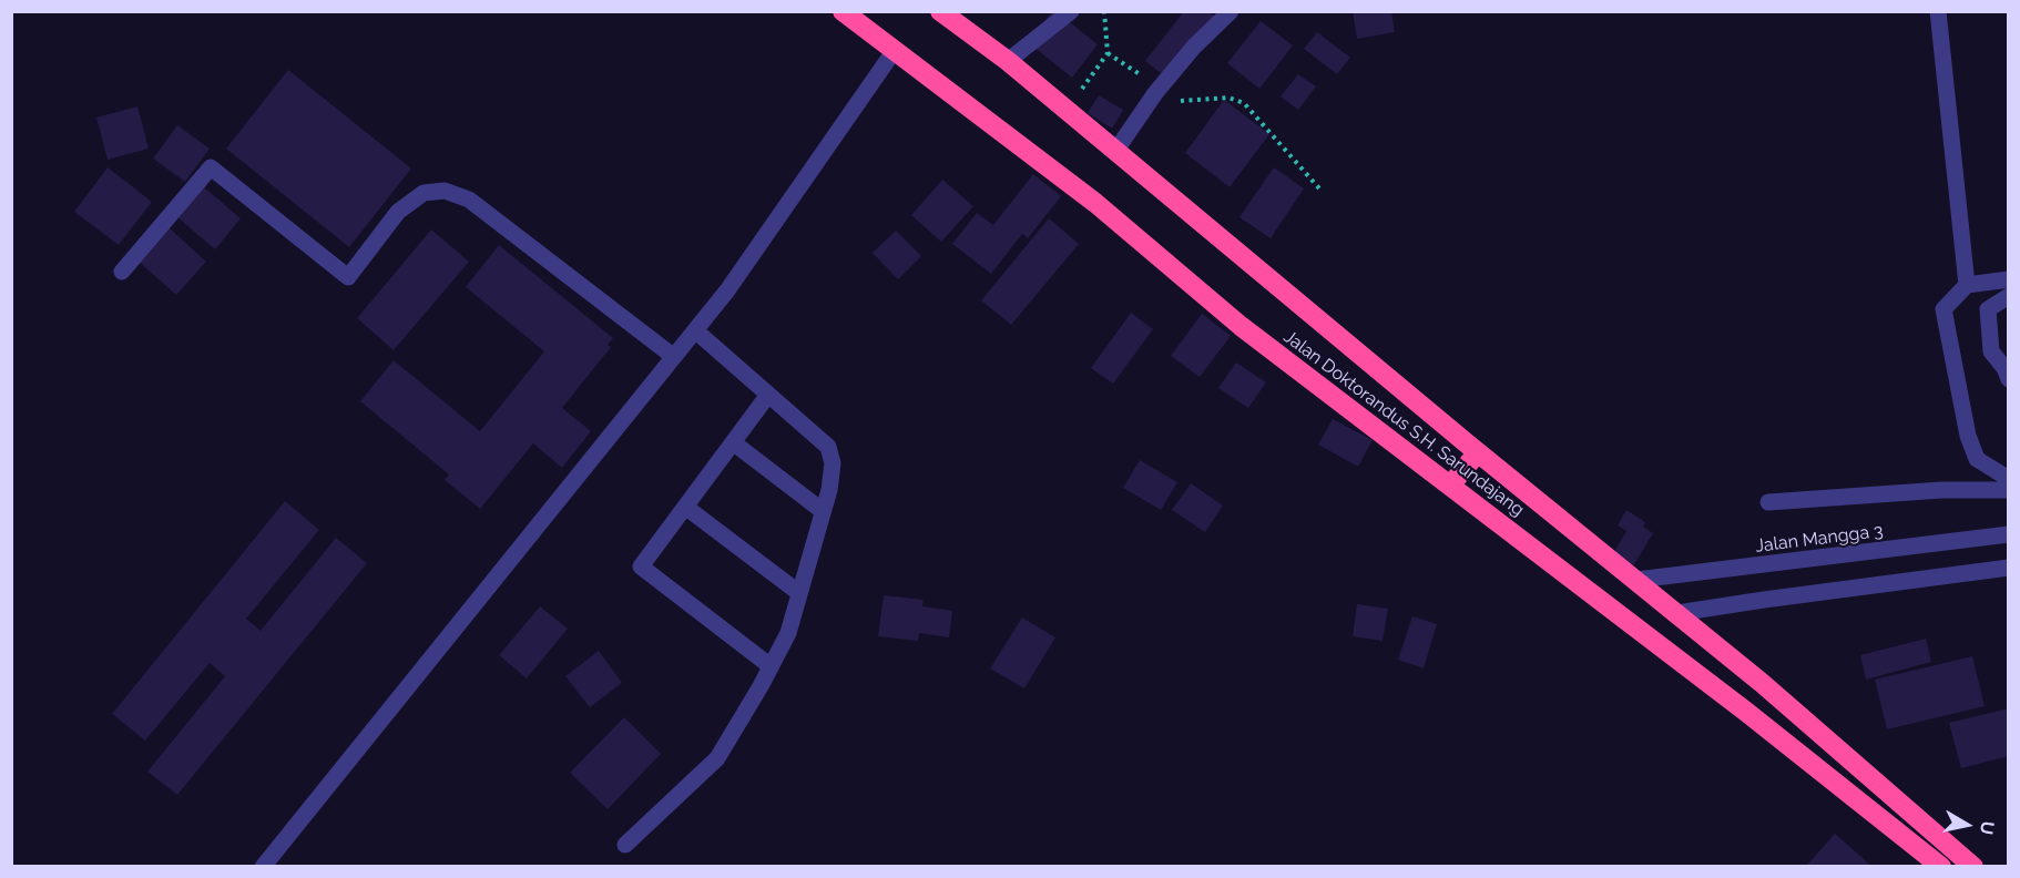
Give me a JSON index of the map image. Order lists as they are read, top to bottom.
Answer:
{
  "streets": {
    "highway": ["Jalan Doktorandus S.H. Sarundajang"],
    "street": ["Jalan Mangga 3"]
  },
  "north": "right"
}
